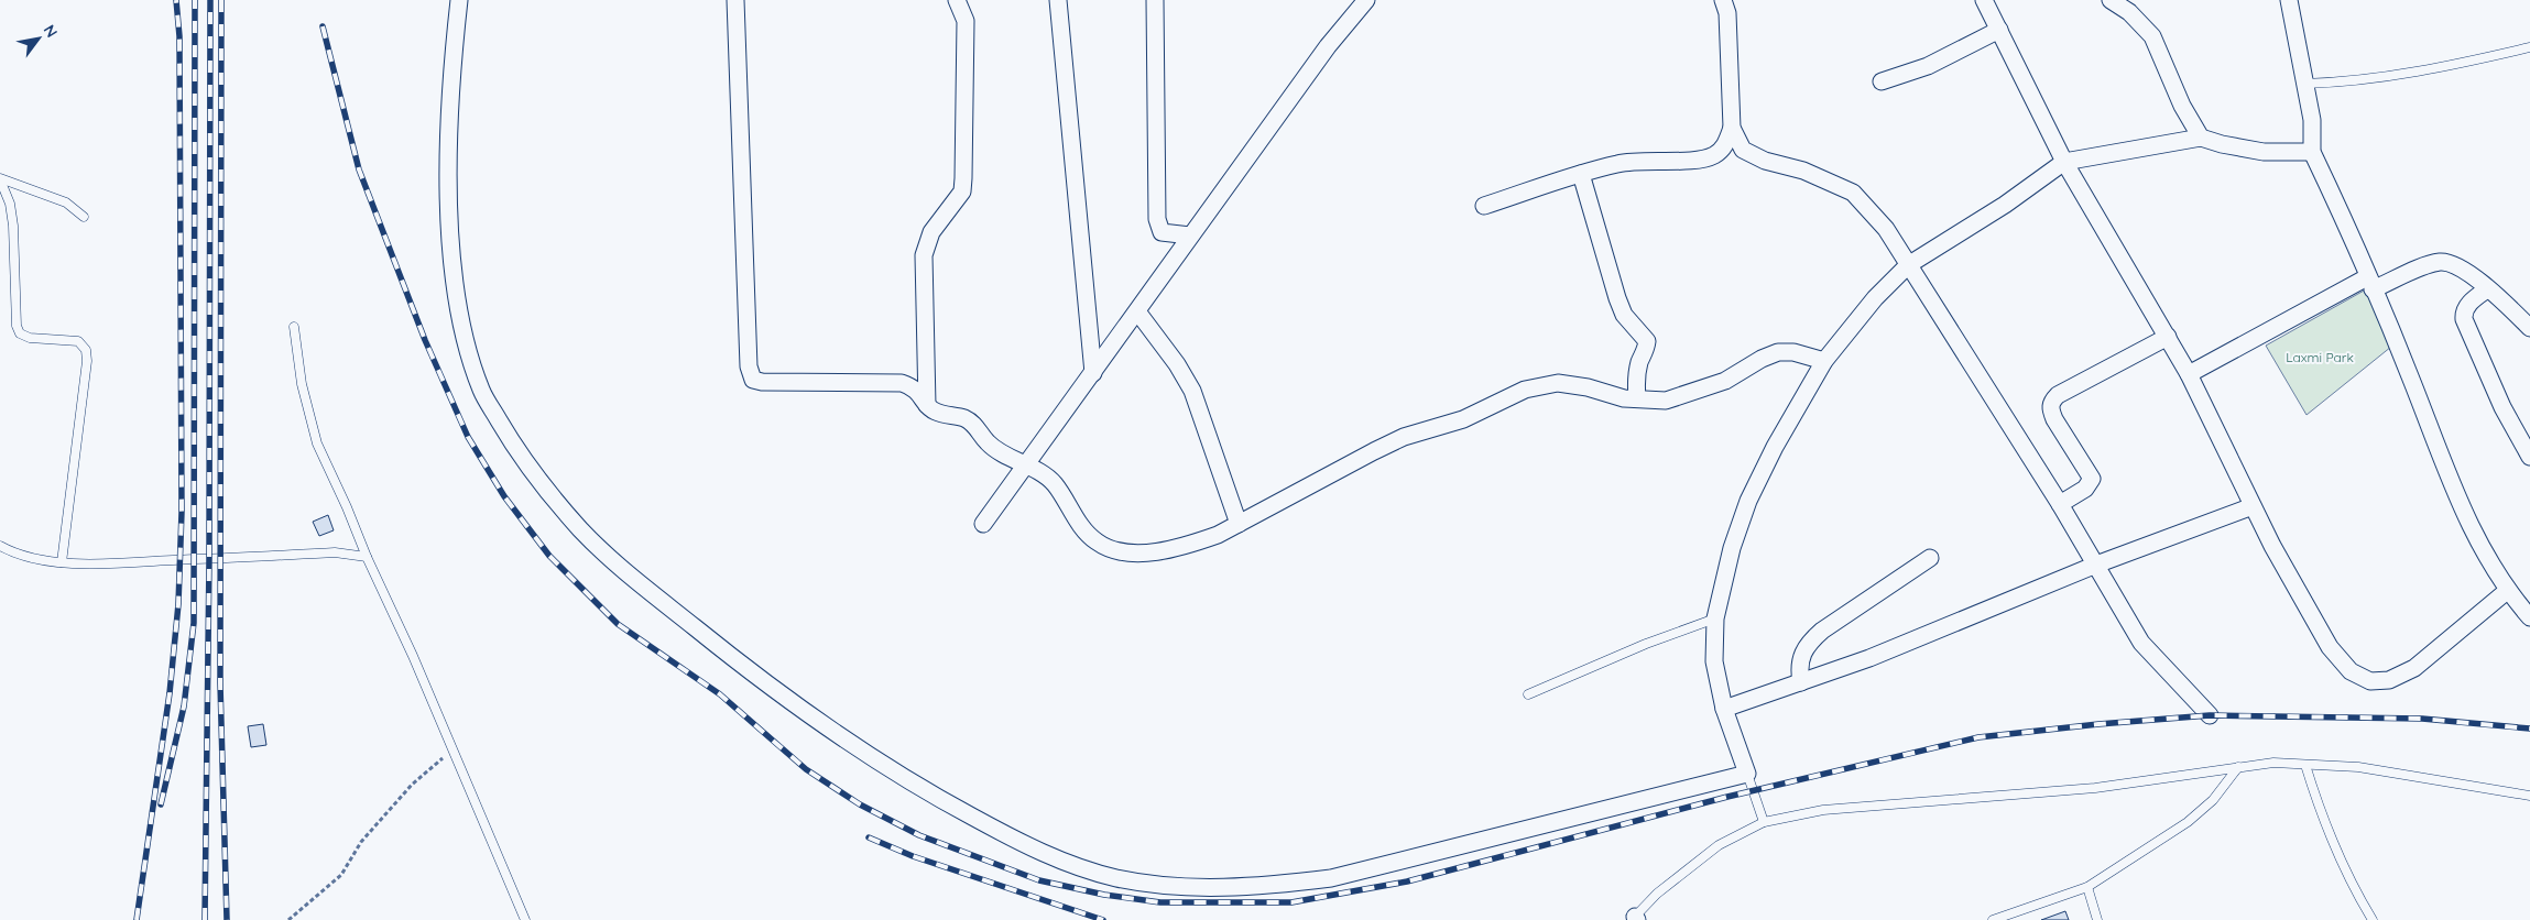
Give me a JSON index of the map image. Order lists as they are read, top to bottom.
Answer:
{
  "parks": ["Laxmi Park"],
  "north": "top right"
}
